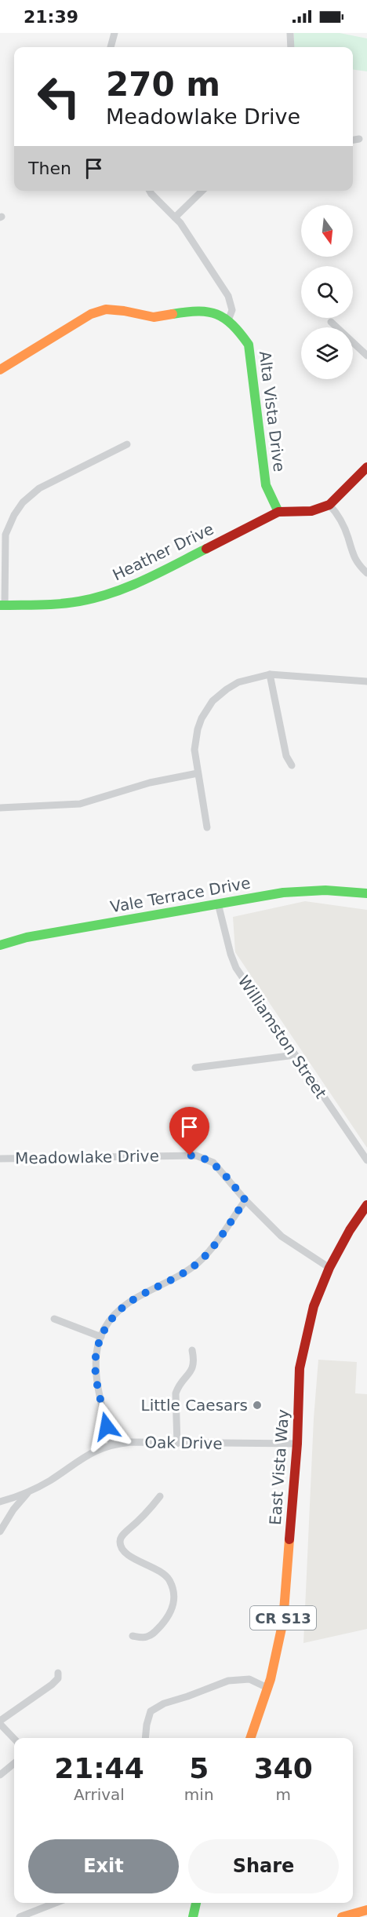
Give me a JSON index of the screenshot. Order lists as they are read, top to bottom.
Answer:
{
  "streets": {
    "main road": [
      "Alta Vista Drive",
      "Heather Drive",
      "Vale Terrace Drive",
      "East Vista Way",
      "CR S13"
    ],
    "street": ["Williamston Street", "Meadowlake Drive", "Oak Drive"]
  },
  "crossings": [
    ["Alta Vista Drive", "Heather Drive"],
    ["Vale Terrace Drive", "Williamston Street"],
    ["Meadowlake Drive", "East Vista Way"],
    ["Oak Drive", "East Vista Way"]
  ],
  "places": ["Little Caesars"],
  "north": "bottom",
  "page": {
    "status": "21:39",
    "turn": ["270 m", "Meadowlake Drive"],
    "then": "Then",
    "eta": [
      "21:44",
      "Arrival",
      "5",
      "min",
      "340",
      "m"
    ],
    "buttons": ["Exit", "Share"]
  }
}
